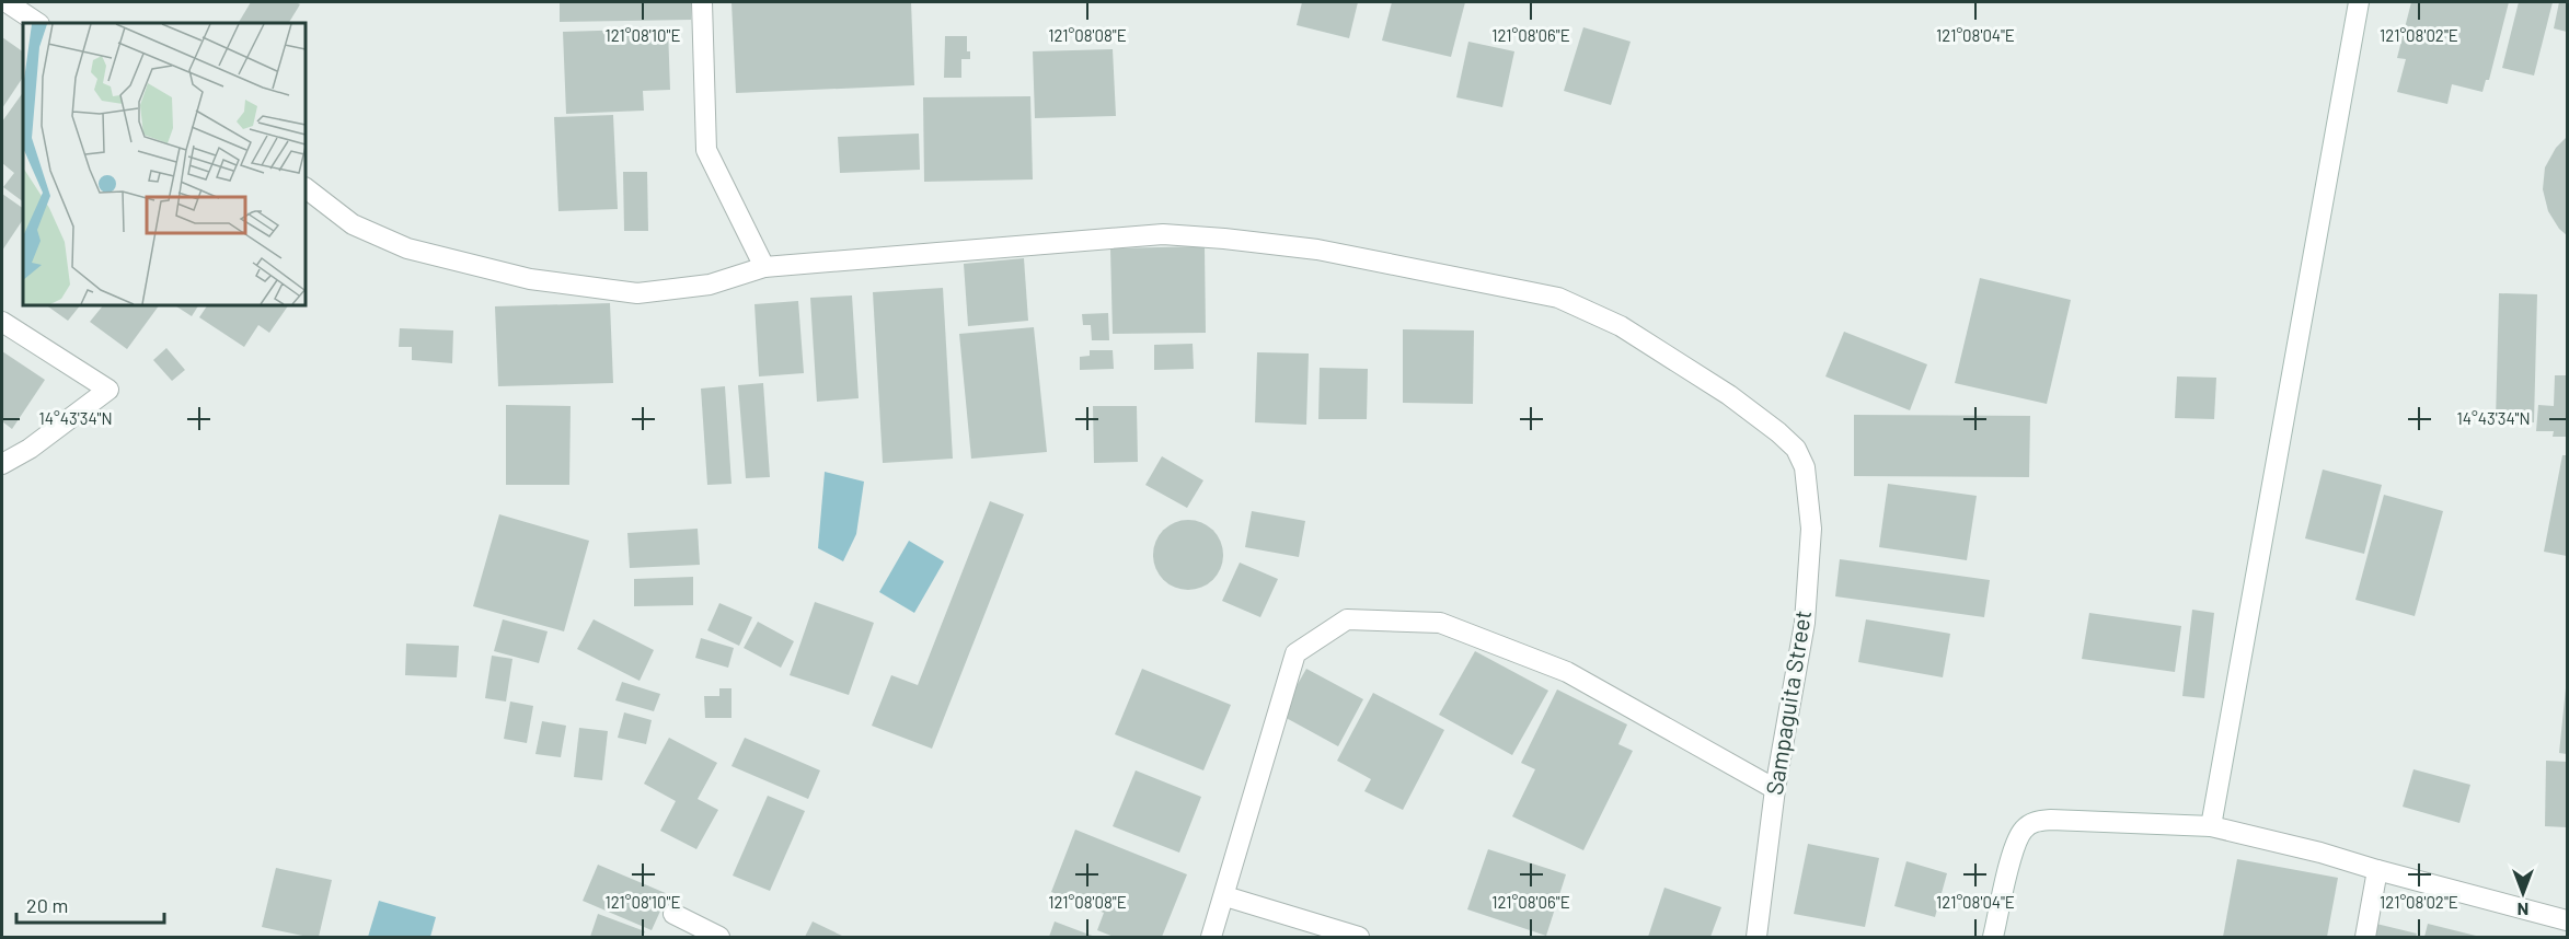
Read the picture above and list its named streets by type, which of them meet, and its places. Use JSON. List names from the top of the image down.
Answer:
{
  "streets": {
    "street": ["Sampaguita Street"]
  },
  "scale_bar": "20 m",
  "north": "bottom",
  "coordinates": [
    "121°08'10\"E",
    "121°08'08\"E",
    "121°08'06\"E",
    "121°08'04\"E",
    "121°08'02\"E",
    "14°43'34\"N"
  ]
}
